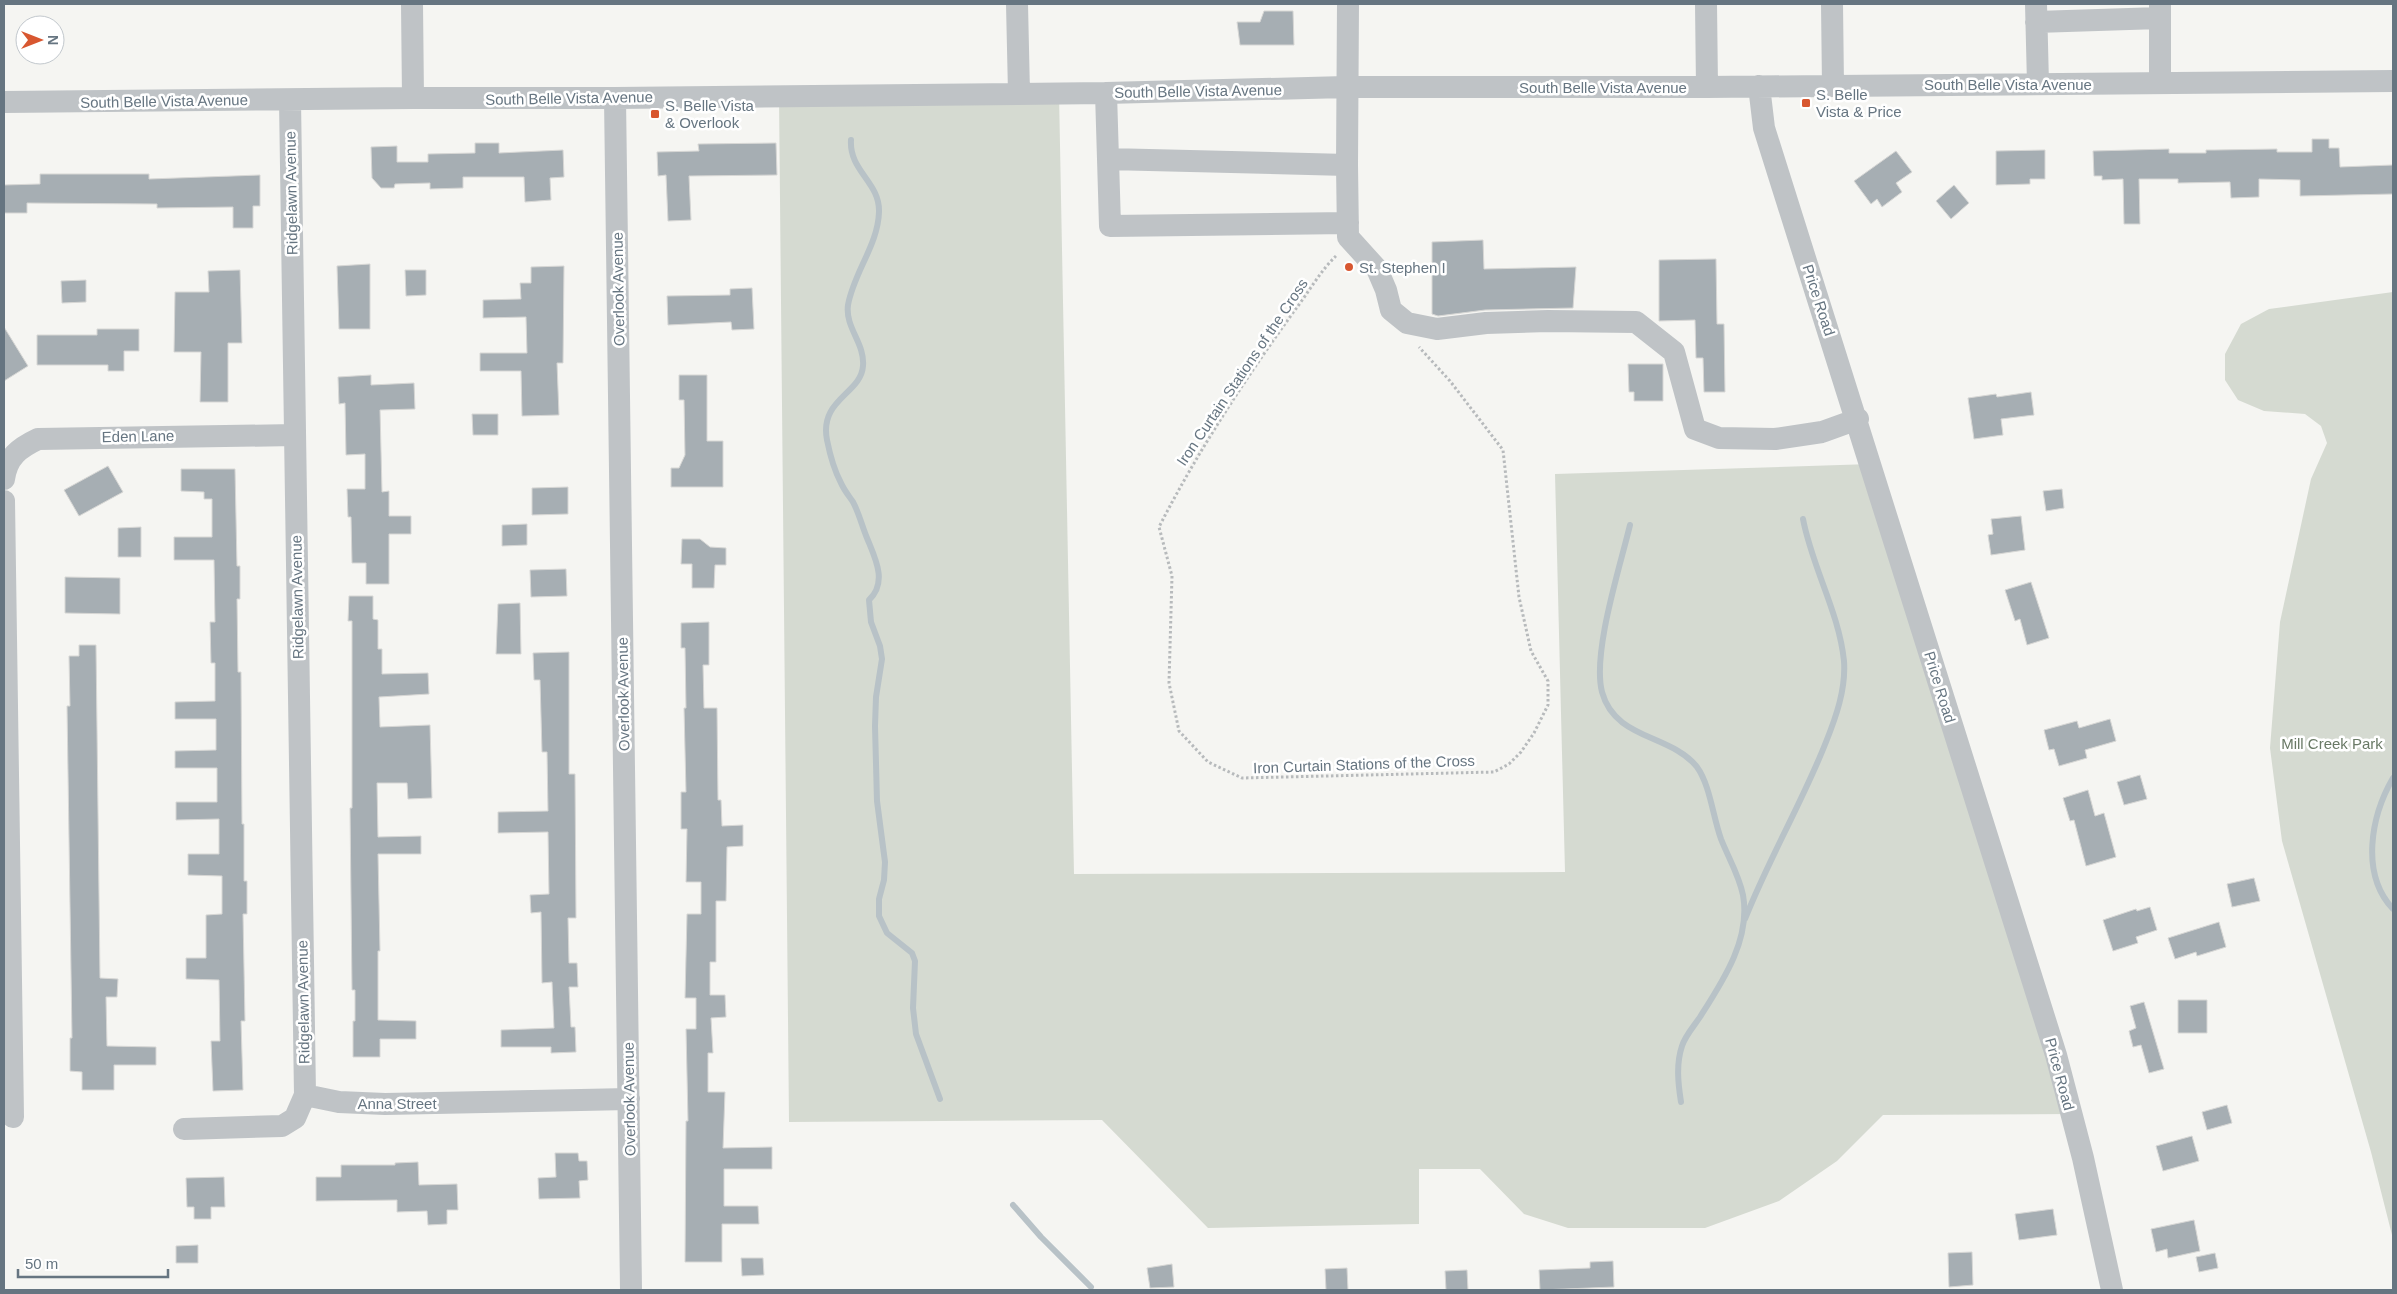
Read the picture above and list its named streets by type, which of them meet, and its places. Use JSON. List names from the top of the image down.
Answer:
{
  "streets": {
    "street": [
      "South Belle Vista Avenue",
      "Ridgelawn Avenue",
      "Overlook Avenue",
      "Price Road",
      "Eden Lane",
      "Anna Street"
    ],
    "path": ["Iron Curtain Stations of the Cross"]
  },
  "crossings": [
    ["South Belle Vista Avenue", "Ridgelawn Avenue"],
    ["South Belle Vista Avenue", "Overlook Avenue"],
    ["South Belle Vista Avenue", "Price Road"],
    ["Ridgelawn Avenue", "Eden Lane"],
    ["Ridgelawn Avenue", "Anna Street"],
    ["Overlook Avenue", "Anna Street"]
  ],
  "parks": ["Mill Creek Park"],
  "places": {
    "transit": ["S. Belle Vista & Price", "S. Belle Vista & Overlook"],
    "other": ["St. Stephen I"]
  },
  "scale_bar": "50 m",
  "north": "right"
}
